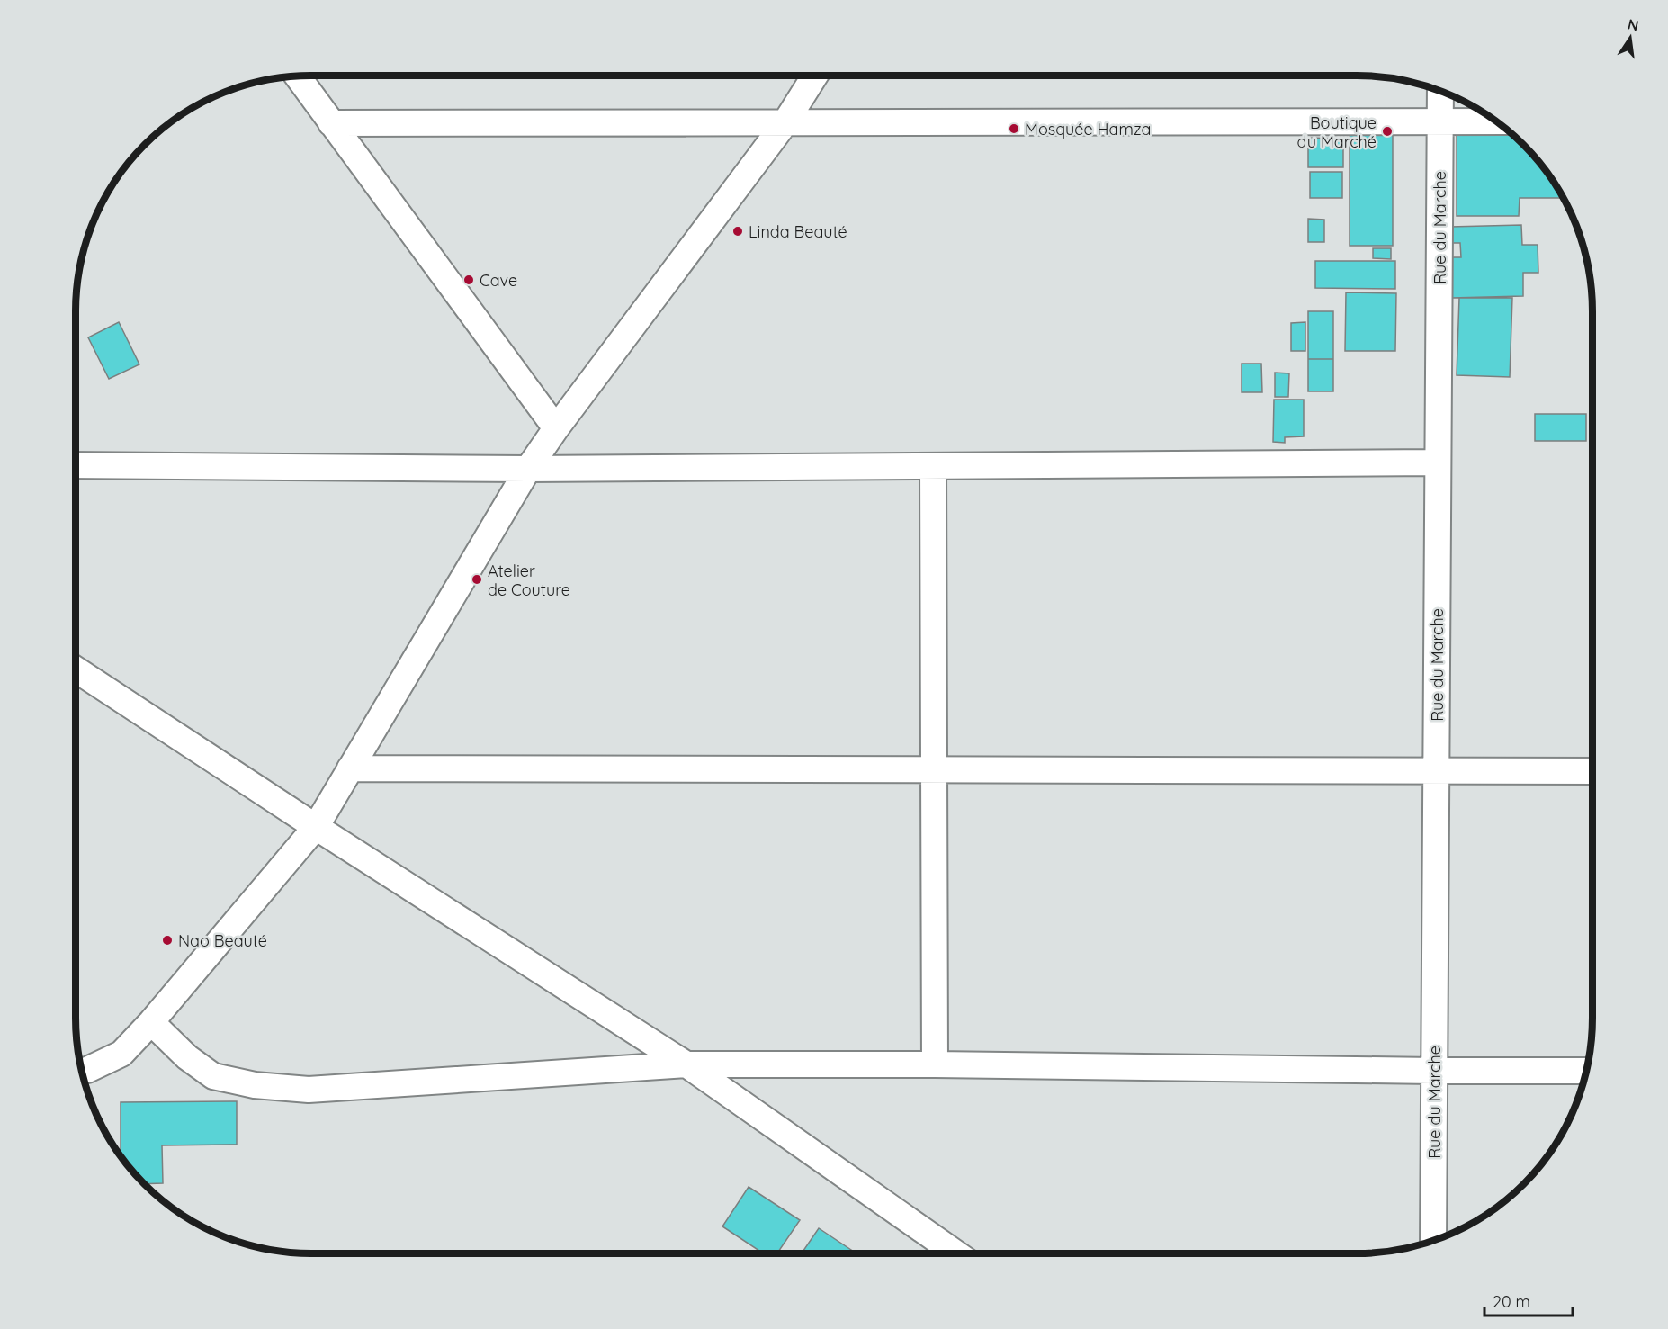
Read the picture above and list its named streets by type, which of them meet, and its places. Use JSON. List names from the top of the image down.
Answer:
{
  "streets": {
    "street": ["Rue du Marche"]
  },
  "places": [
    "Mosquée Hamza",
    "Boutique du Marché",
    "Linda Beauté",
    "Cave",
    "Atelier de Couture",
    "Nao Beauté"
  ],
  "scale_bar": "20 m",
  "north": "top"
}
